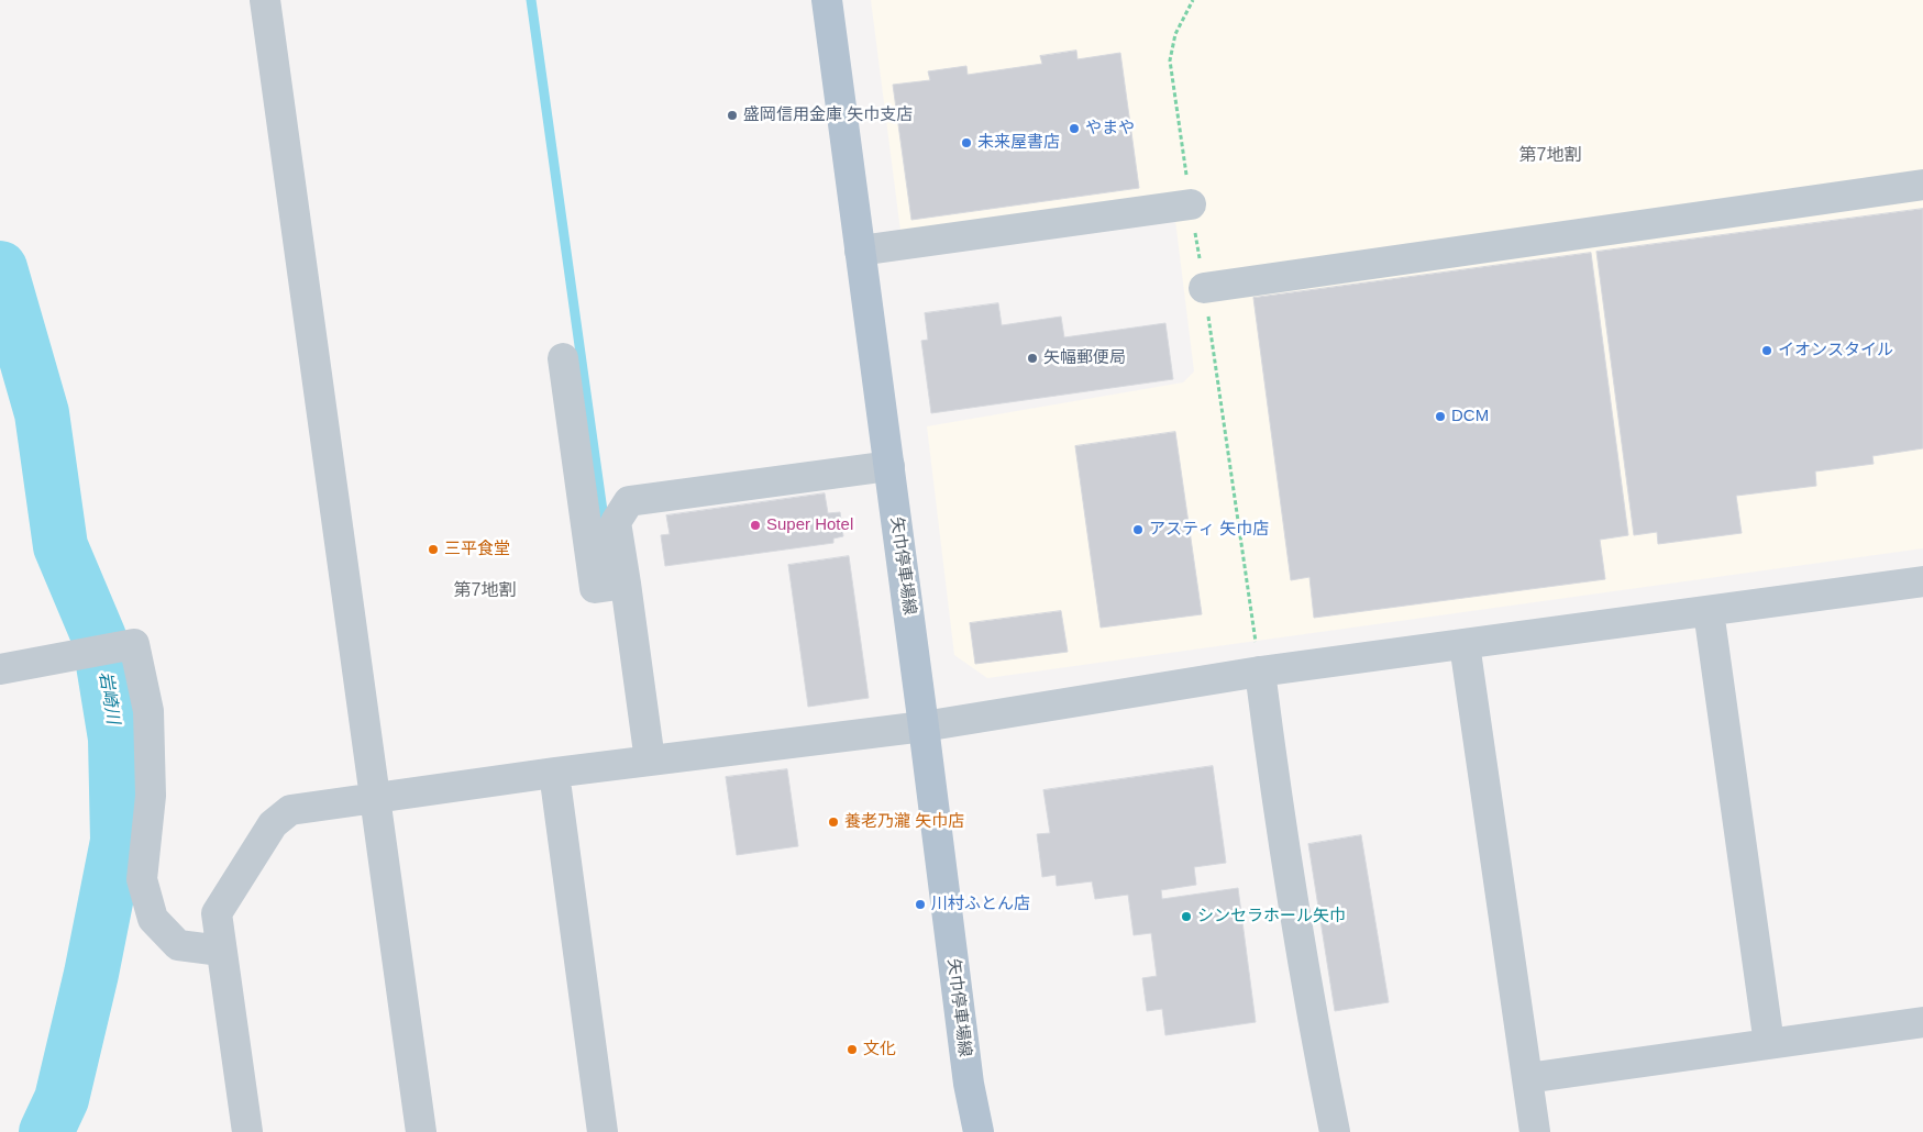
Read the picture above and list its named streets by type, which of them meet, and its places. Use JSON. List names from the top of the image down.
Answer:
{
  "streets": {
    "main road": ["矢巾停車場線"]
  },
  "districts": ["第7地割", "第7地割"],
  "water": ["岩崎川"],
  "places": [
    "盛岡信用金庫 矢巾支店",
    "やまや",
    "未来屋書店",
    "イオンスタイル",
    "矢幅郵便局",
    "DCM",
    "Super Hotel",
    "アスティ 矢巾店",
    "三平食堂",
    "養老乃瀧 矢巾店",
    "川村ふとん店",
    "シンセラホール矢巾",
    "文化"
  ]
}
